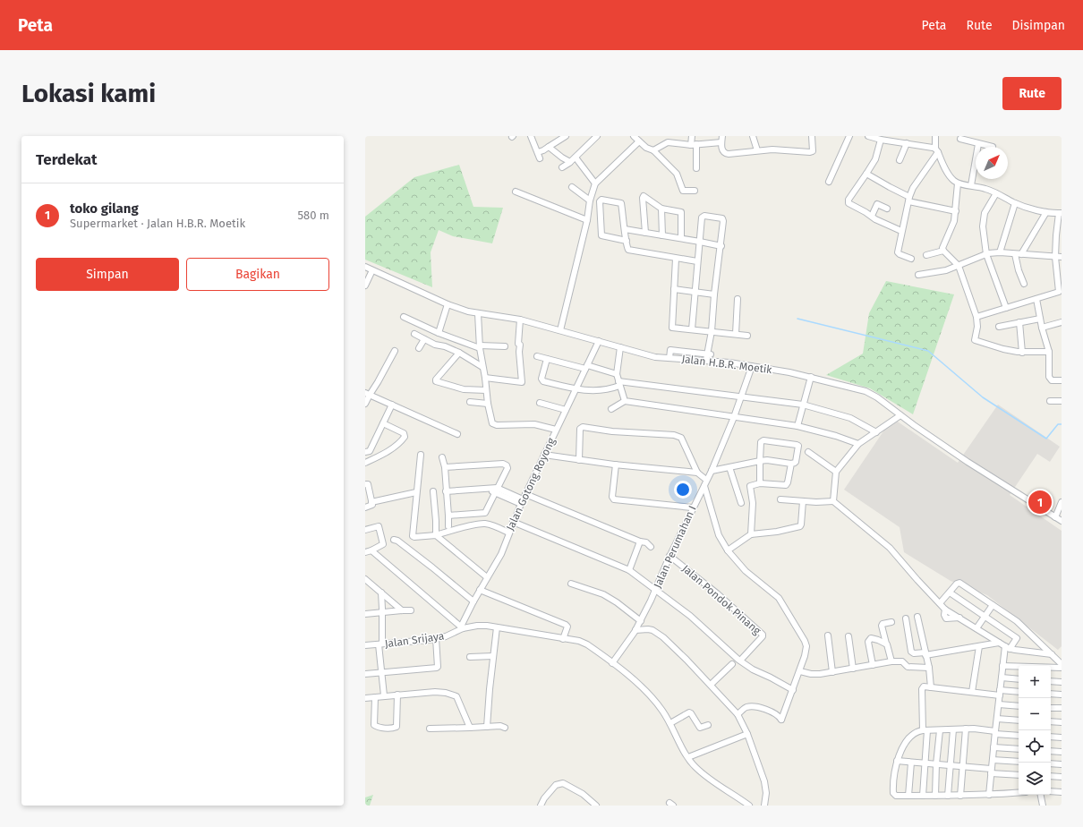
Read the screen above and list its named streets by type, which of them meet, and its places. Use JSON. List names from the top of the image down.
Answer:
{
  "streets": {
    "street": [
      "Jalan H.B.R. Moetik",
      "Jalan Gotong Royong",
      "Jalan Perumahan I",
      "Jalan Pondok Pinang",
      "Jalan Srijaya"
    ]
  },
  "crossings": [
    ["Jalan H.B.R. Moetik", "Jalan Gotong Royong"],
    ["Jalan H.B.R. Moetik", "Jalan Perumahan I"],
    ["Jalan Gotong Royong", "Jalan Srijaya"],
    ["Jalan Perumahan I", "Jalan Pondok Pinang"],
    ["Jalan Perumahan I", "Jalan Srijaya"]
  ],
  "north": "top right",
  "page": {
    "header": "Peta",
    "nav": ["Peta", "Rute", "Disimpan"],
    "buttons": [
      "Rute",
      ["Simpan", "Bagikan"]
    ],
    "title": "Lokasi kami",
    "heading": "Terdekat",
    "list": [
      {
        "mark": "1",
        "name": "toko gilang",
        "note": "Supermarket · Jalan H.B.R. Moetik",
        "value": "580 m"
      }
    ],
    "pins": "1",
    "map_buttons": ["+", "−"]
  }
}
